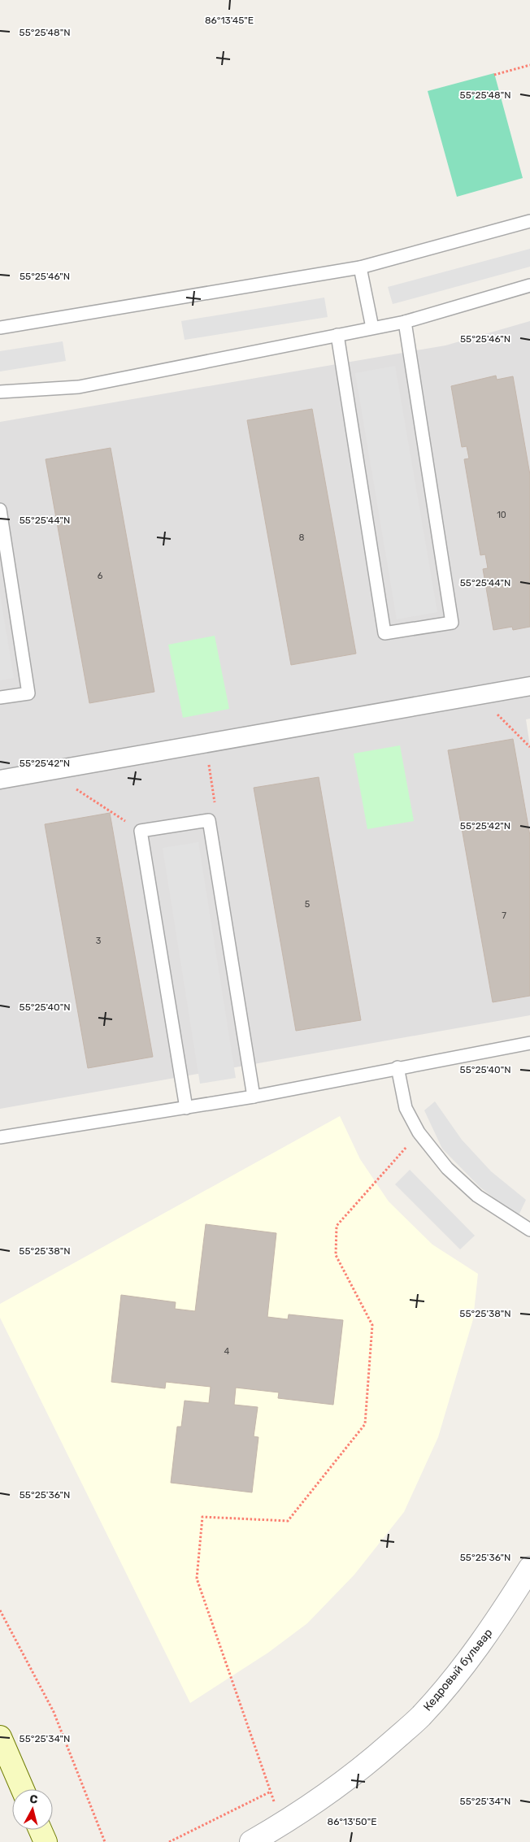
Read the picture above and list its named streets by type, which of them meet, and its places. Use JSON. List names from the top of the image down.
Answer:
{
  "streets": {
    "street": ["Кедровый бульвар"]
  },
  "house_numbers": [
    "10",
    "8",
    "6",
    "5",
    "7",
    "3",
    "4"
  ],
  "north": "top",
  "coordinates": [
    "86°13'45\"E",
    "55°25'48\"N",
    "55°25'46\"N",
    "55°25'44\"N",
    "55°25'42\"N",
    "55°25'40\"N",
    "55°25'38\"N",
    "55°25'36\"N",
    "55°25'34\"N",
    "86°13'50\"E"
  ]
}
